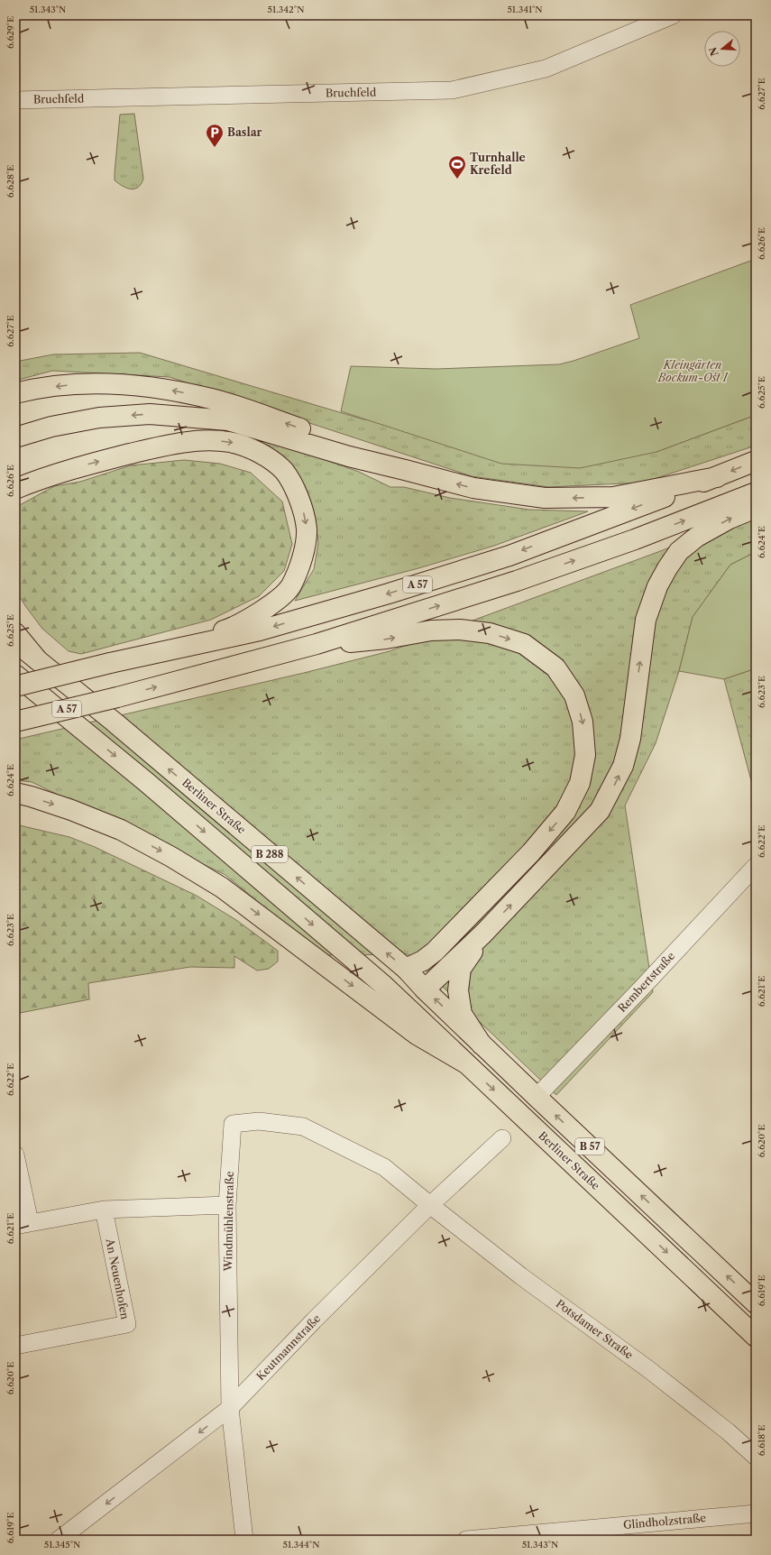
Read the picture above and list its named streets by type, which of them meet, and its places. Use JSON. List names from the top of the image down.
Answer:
{
  "streets": {
    "main road": [
      "A 57",
      "Berliner Straße",
      "B 288",
      "B 57"
    ],
    "street": [
      "Bruchfeld",
      "Rembertstraße",
      "Windmühlenstraße",
      "An Neuenhofen",
      "Potsdamer Straße",
      "Keutmannstraße",
      "Glindholzstraße"
    ]
  },
  "crossings": [
    ["Berliner Straße", "Rembertstraße"],
    ["Windmühlenstraße", "Potsdamer Straße"],
    ["Windmühlenstraße", "Keutmannstraße"],
    ["Potsdamer Straße", "Keutmannstraße"]
  ],
  "one_way": ["Keutmannstraße"],
  "parks": ["Kleingärten Bockum-Ost I"],
  "places": {
    "parking": ["Baslar"],
    "sports": ["Turnhalle Krefeld"]
  },
  "north": "left",
  "coordinates": [
    "51.343°N",
    "51.342°N",
    "51.341°N",
    "6.629°E",
    "6.627°E",
    "6.628°E",
    "6.626°E",
    "6.625°E",
    "6.624°E",
    "6.623°E",
    "6.622°E",
    "6.621°E",
    "6.620°E",
    "6.619°E",
    "6.618°E",
    "51.345°N",
    "51.344°N"
  ]
}
